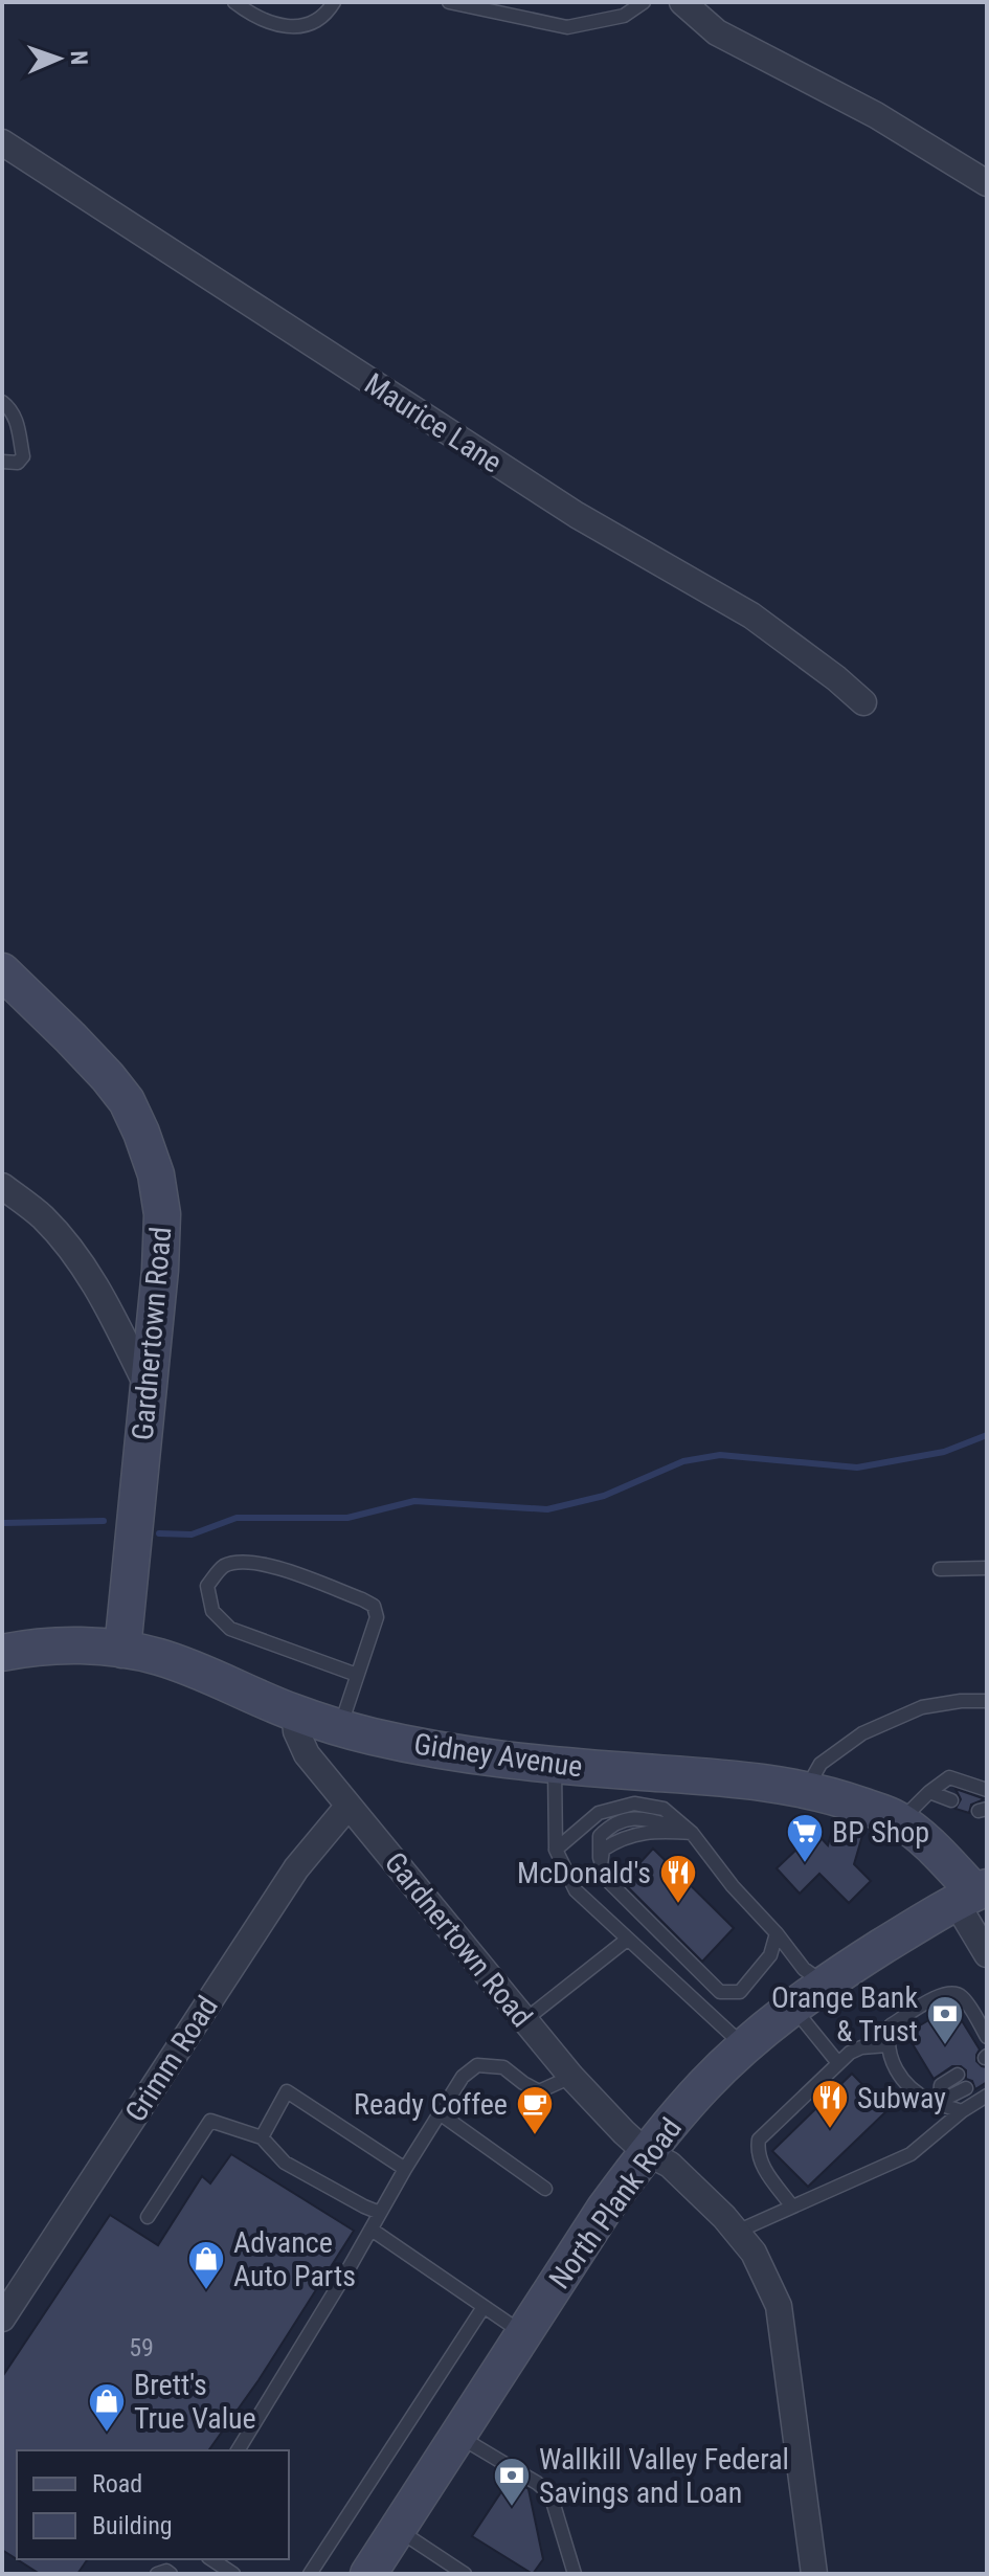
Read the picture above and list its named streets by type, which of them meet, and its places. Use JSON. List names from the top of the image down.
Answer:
{
  "streets": {
    "street": [
      "Maurice Lane",
      "Gardnertown Road",
      "Gidney Avenue",
      "Grimm Road",
      "North Plank Road"
    ]
  },
  "crossings": [
    ["Gardnertown Road", "Gidney Avenue"],
    ["Gardnertown Road", "Grimm Road"],
    ["Gardnertown Road", "North Plank Road"],
    ["Gidney Avenue", "North Plank Road"]
  ],
  "places": {
    "supermarket": ["BP Shop"],
    "restaurant": ["McDonald's", "Subway"],
    "bank": ["Orange Bank & Trust", "Wallkill Valley Federal Savings and Loan"],
    "cafe": ["Ready Coffee"],
    "shop": ["Advance Auto Parts", "Brett's True Value"]
  },
  "house_numbers": ["59"],
  "legend": ["Road", "Building"],
  "north": "right"
}
